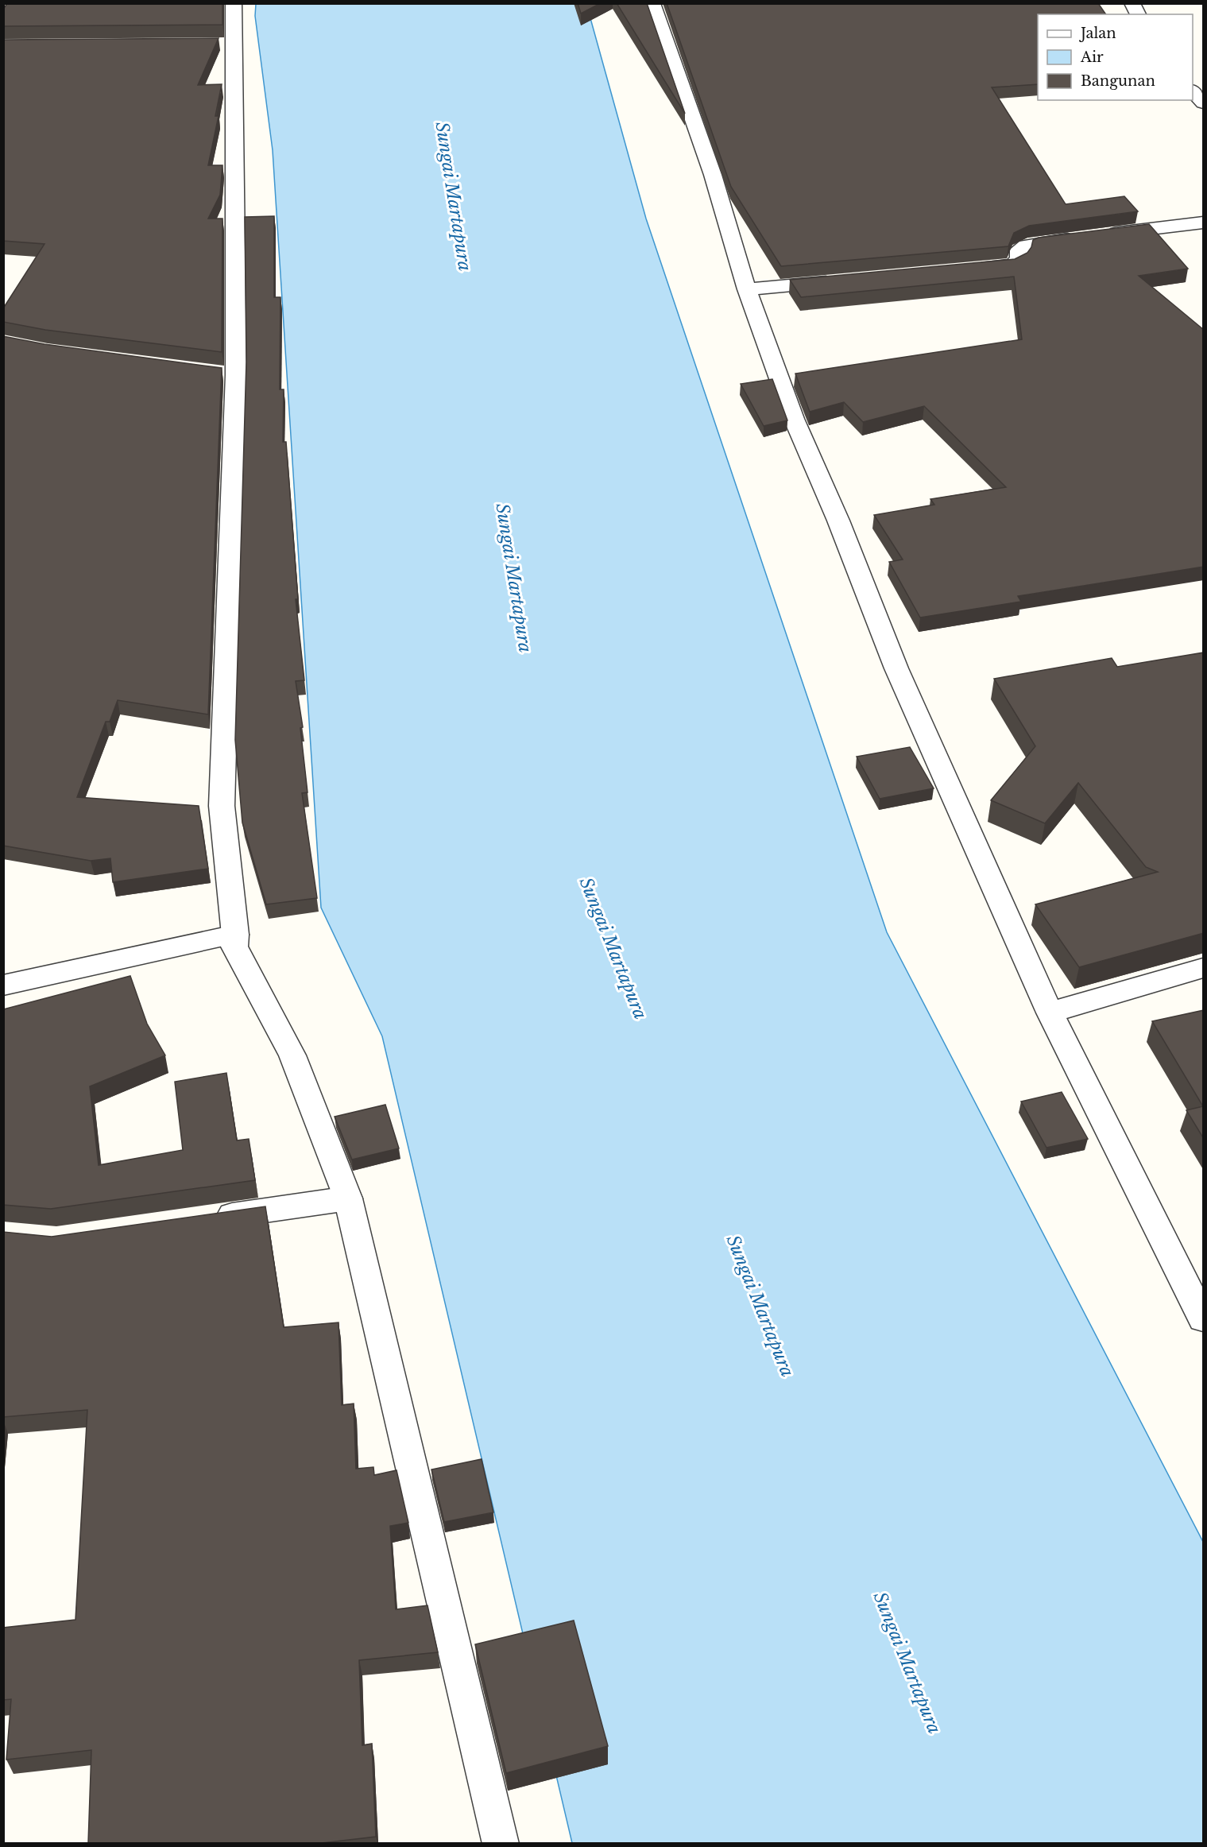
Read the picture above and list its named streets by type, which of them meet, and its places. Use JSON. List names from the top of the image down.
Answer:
{
  "water": ["Sungai Martapura"],
  "legend": ["Jalan", "Air", "Bangunan"]
}
